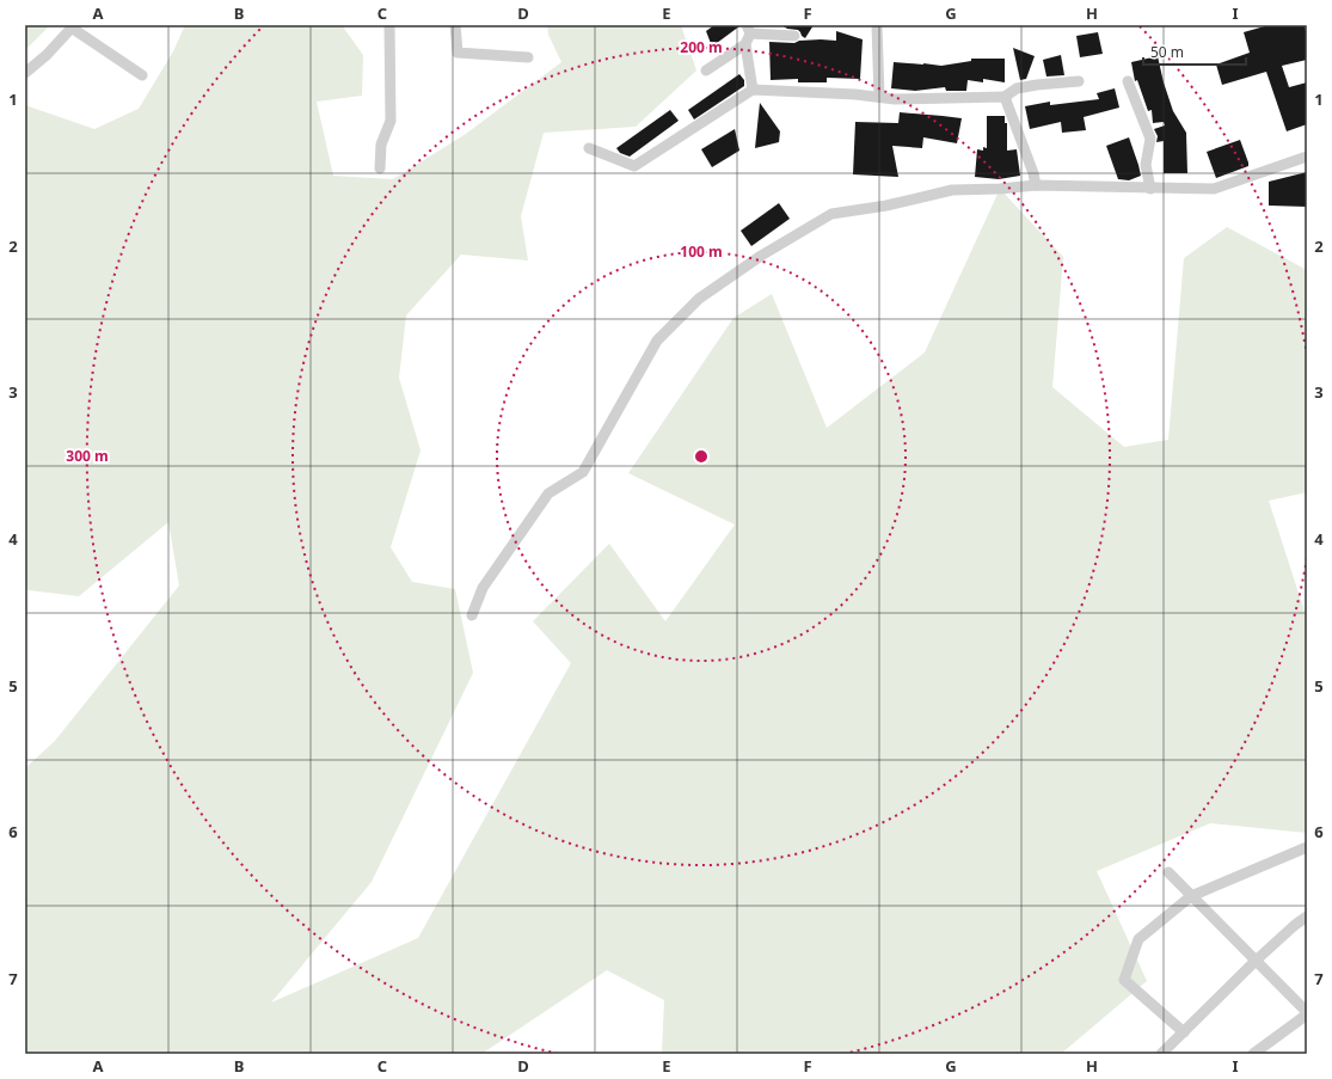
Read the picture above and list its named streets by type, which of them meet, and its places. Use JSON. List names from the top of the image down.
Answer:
{
  "scale_bar": "50 m",
  "grid": {
    "columns": [
      "A",
      "B",
      "C",
      "D",
      "E",
      "F",
      "G",
      "H",
      "I"
    ],
    "rows": [
      "1",
      "2",
      "3",
      "4",
      "5",
      "6",
      "7"
    ]
  },
  "rings": ["200 m", "100 m", "300 m"]
}
